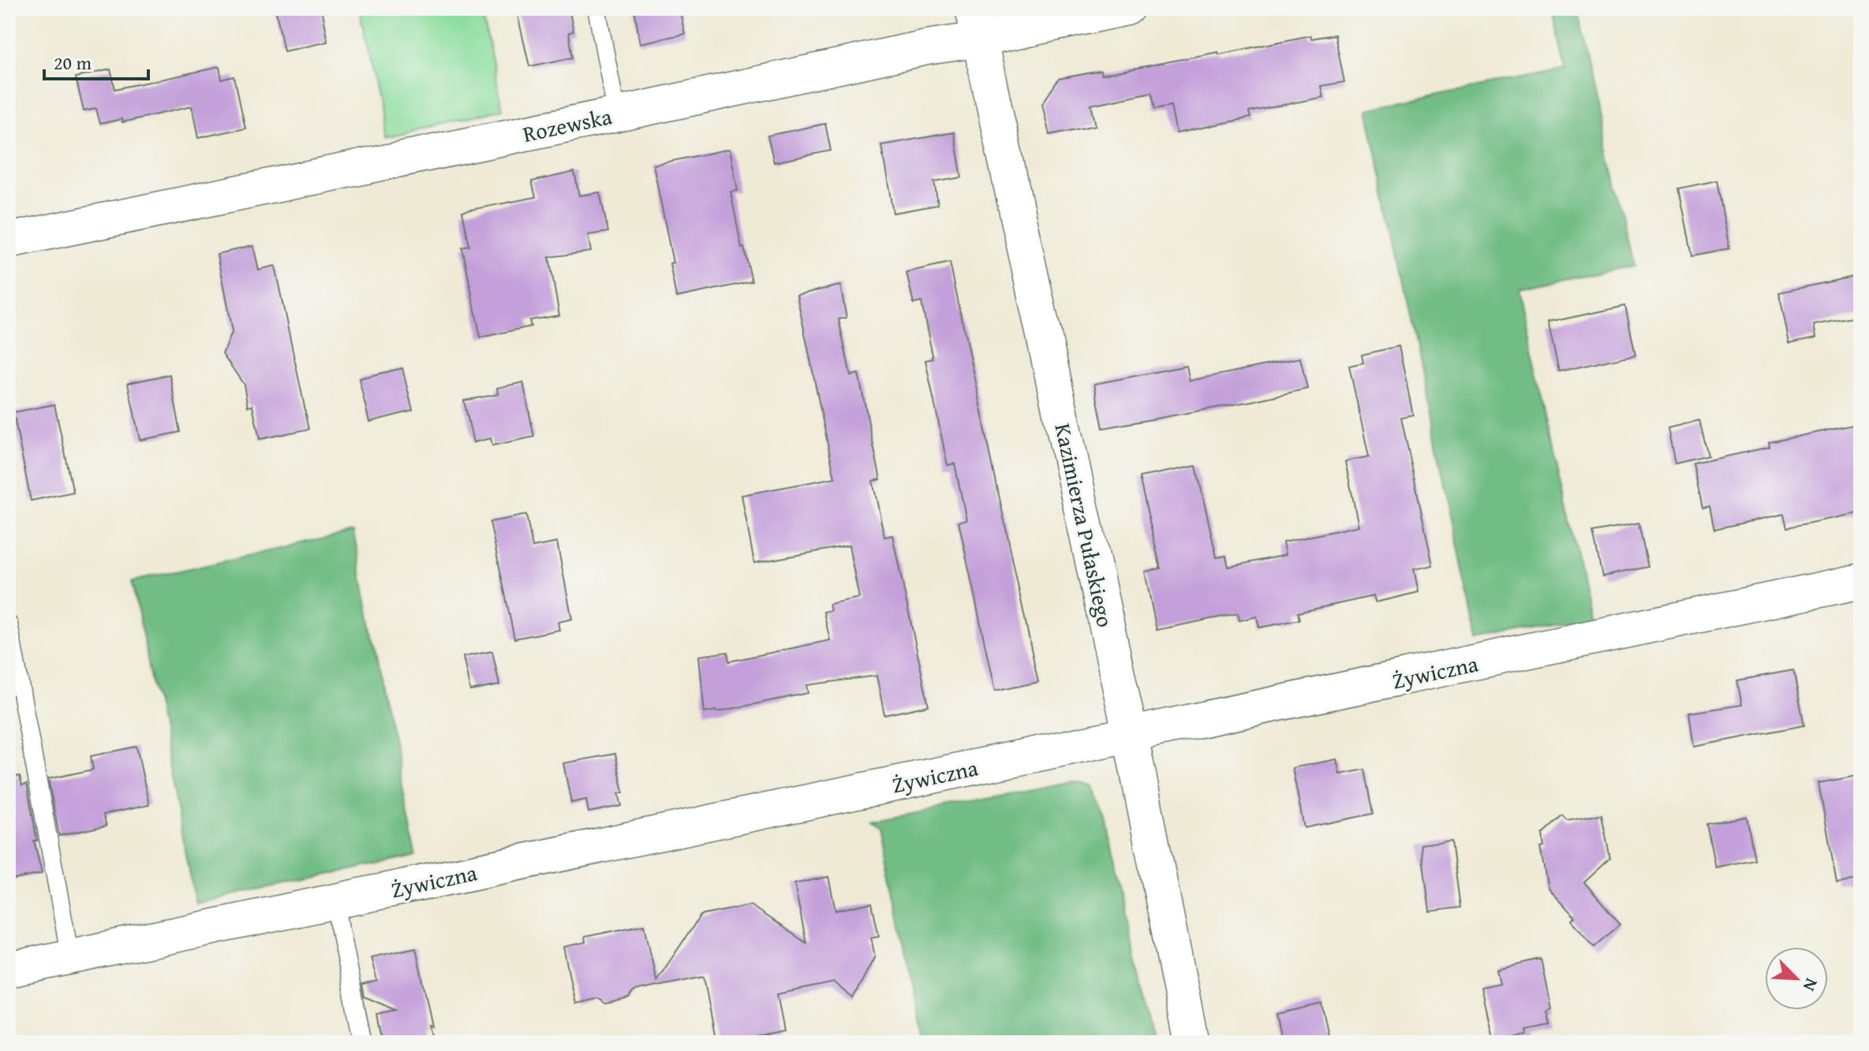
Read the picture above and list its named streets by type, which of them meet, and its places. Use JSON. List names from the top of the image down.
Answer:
{
  "streets": {
    "street": ["Rozewska", "Kazimierza Pułaskiego", "Żywiczna"]
  },
  "crossings": [
    ["Rozewska", "Kazimierza Pułaskiego"],
    ["Kazimierza Pułaskiego", "Żywiczna"]
  ],
  "scale_bar": "20 m",
  "north": "bottom right"
}
